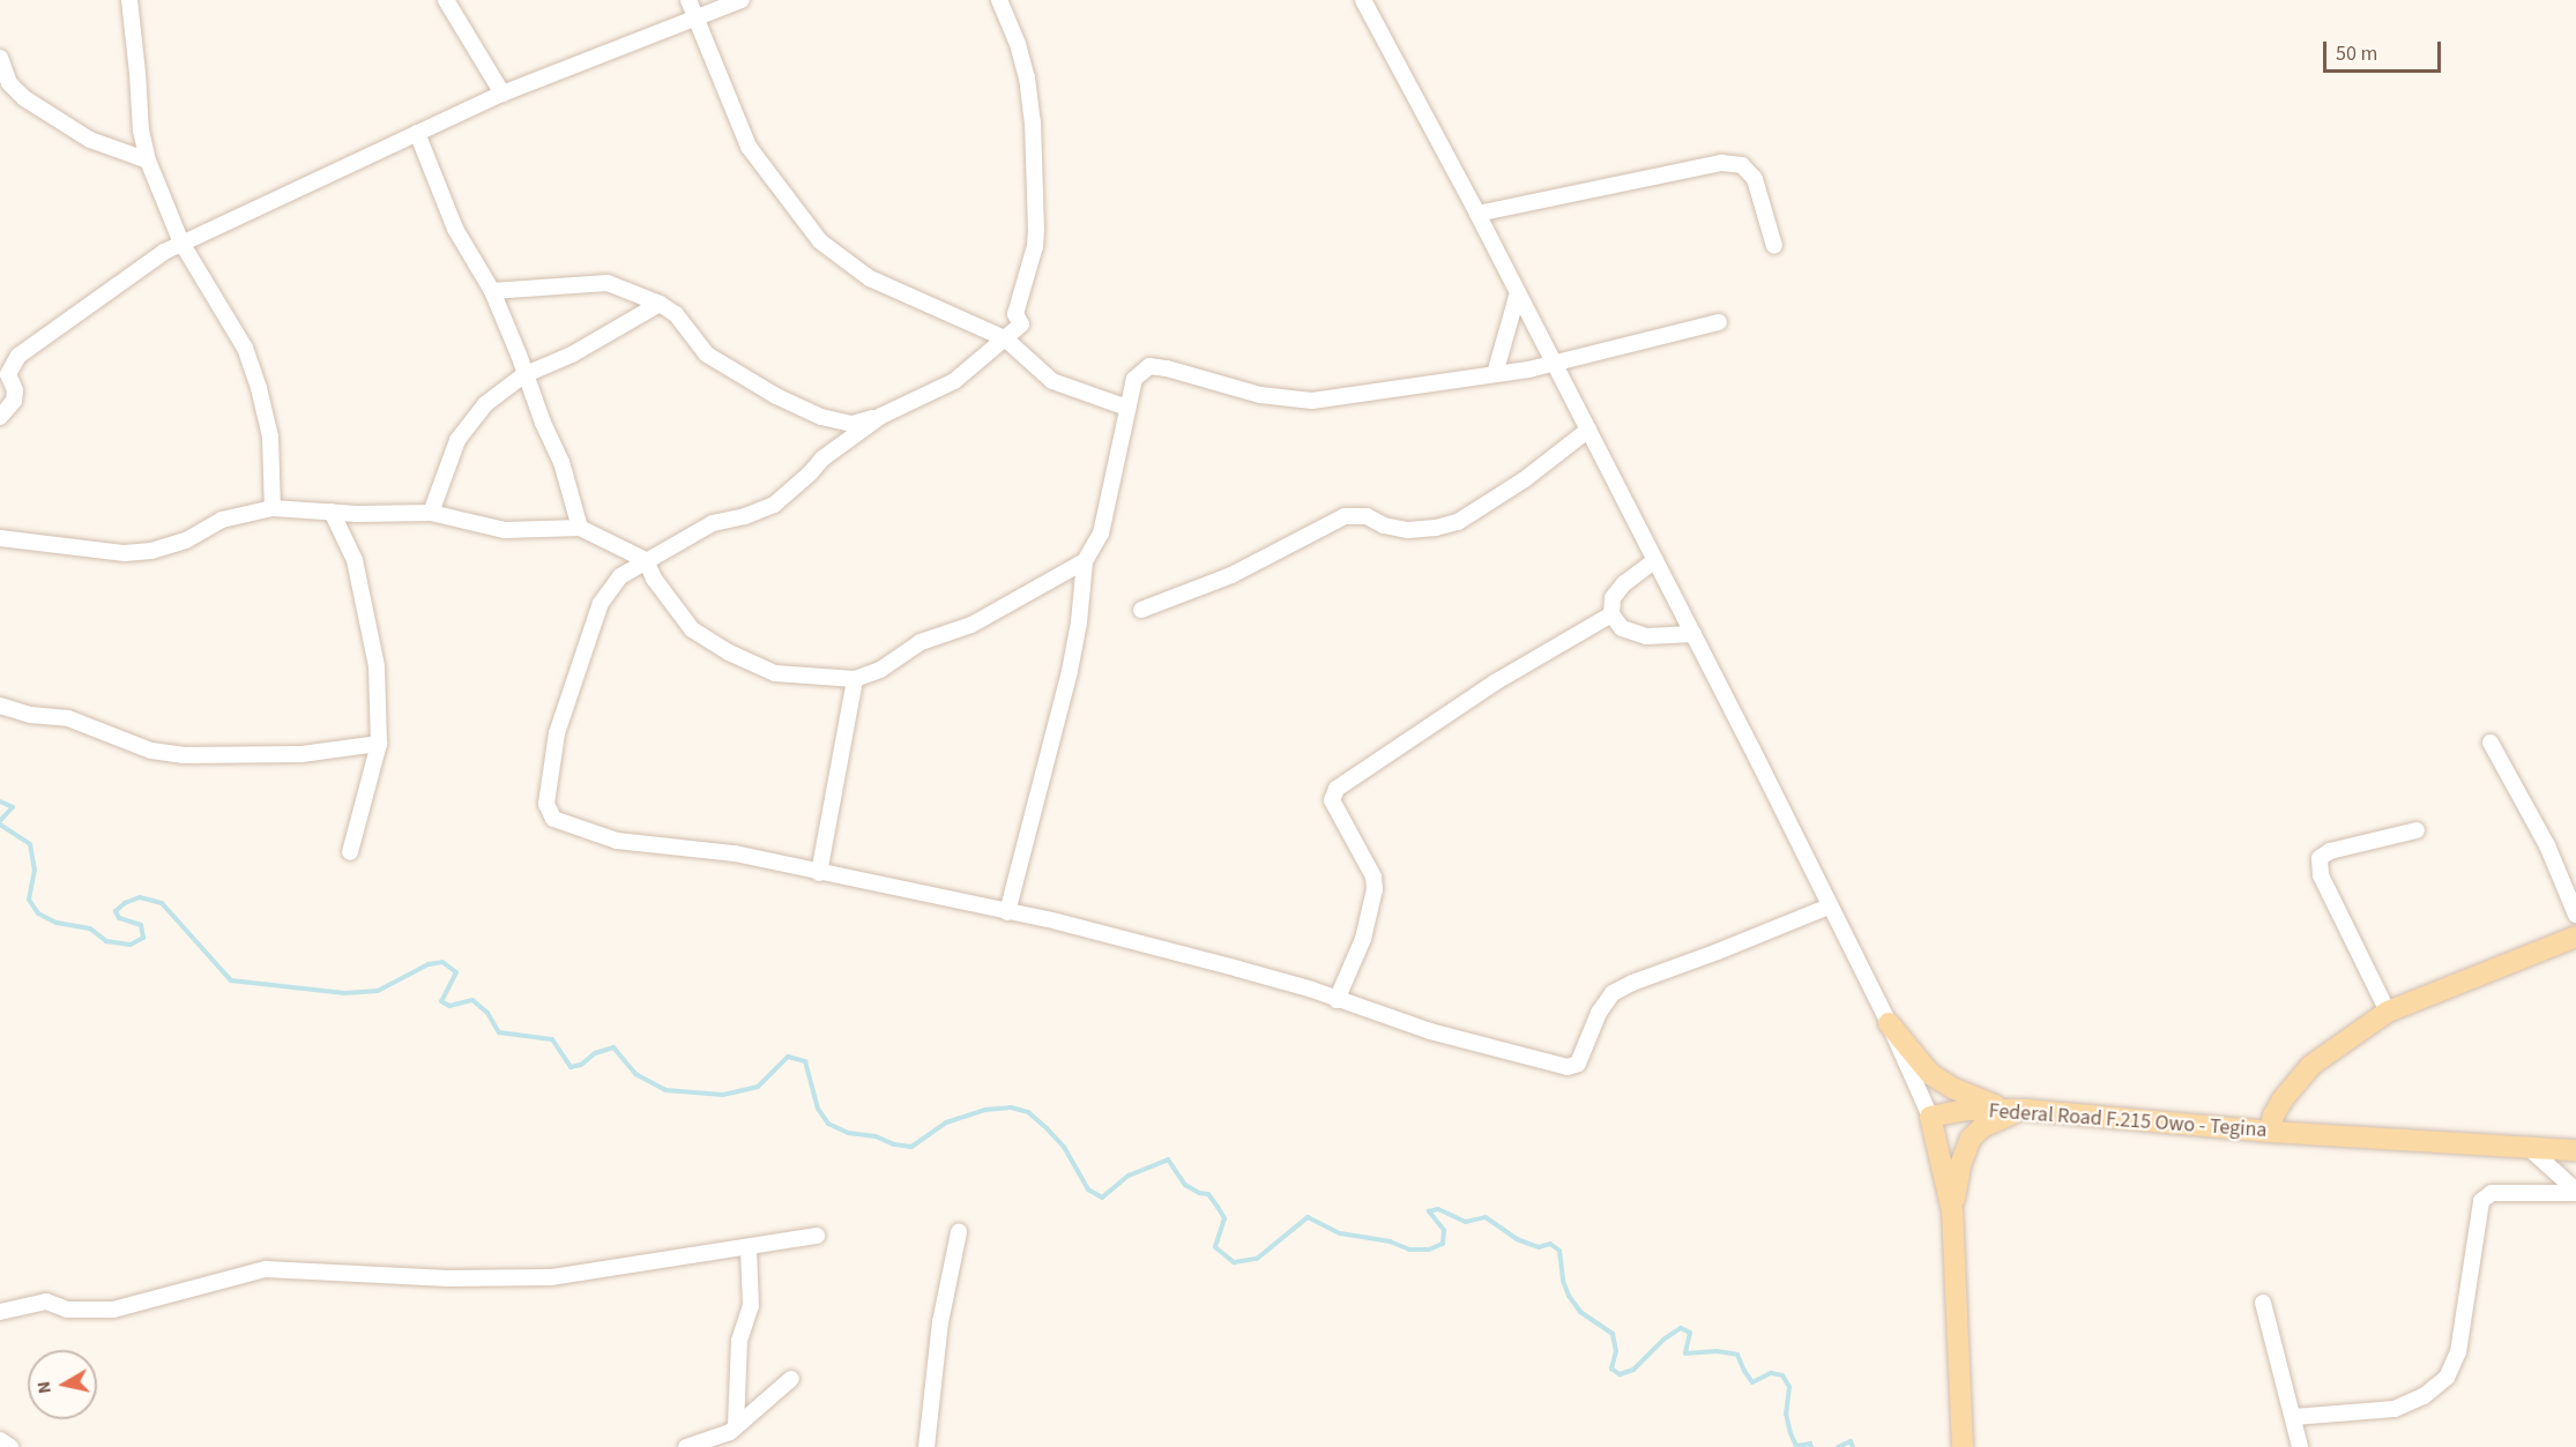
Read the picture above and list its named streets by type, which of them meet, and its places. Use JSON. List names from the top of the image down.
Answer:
{
  "streets": {
    "main road": ["Federal Road F.215 Owo - Tegina"]
  },
  "scale_bar": "50 m",
  "north": "left"
}
